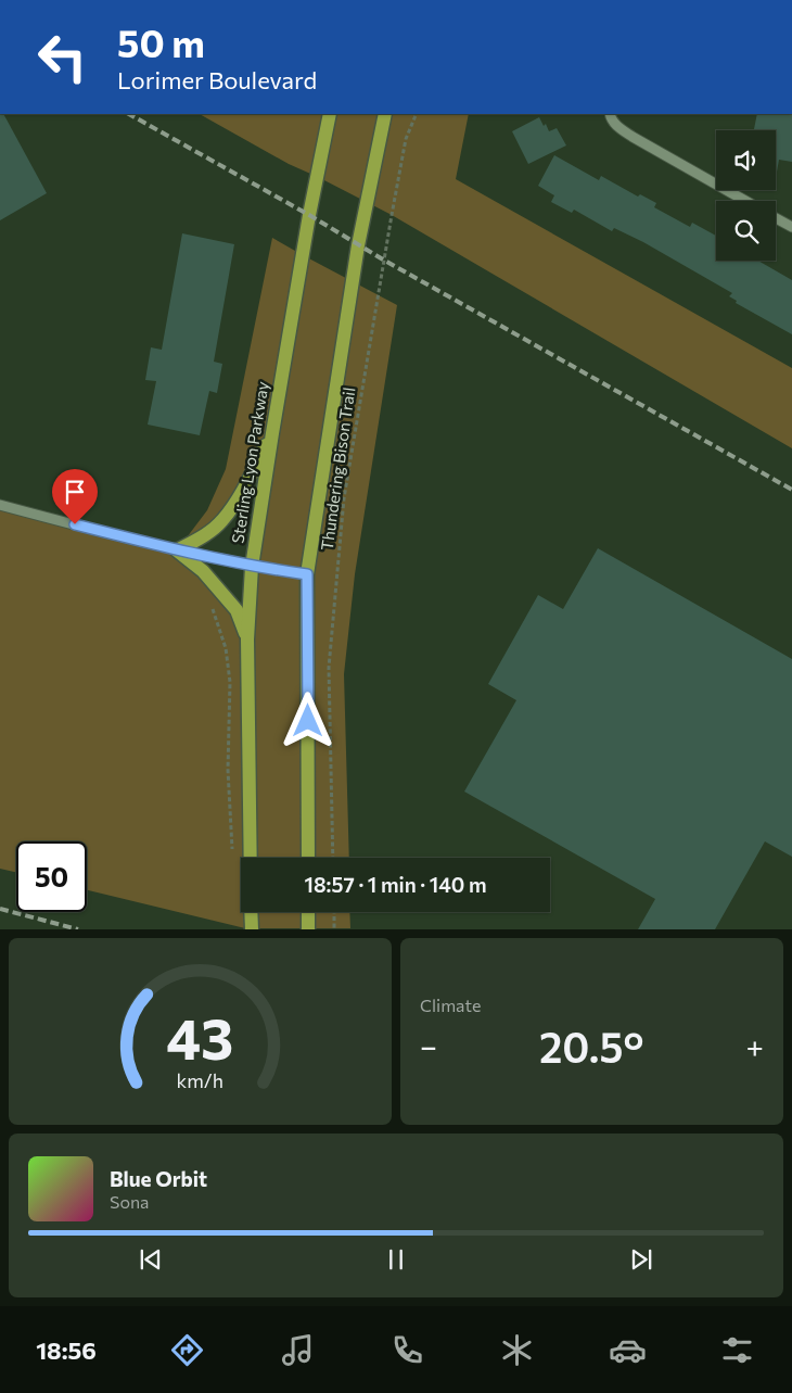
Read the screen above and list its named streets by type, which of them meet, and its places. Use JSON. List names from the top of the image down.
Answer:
{
  "streets": {
    "main road": ["Sterling Lyon Parkway"],
    "path": ["Thundering Bison Trail"]
  },
  "page": {
    "turn": ["50 m", "Lorimer Boulevard"],
    "limit": "50",
    "trip": "18:57 · 1 min · 140 m",
    "tile": "Climate",
    "heat": ["−", "20.5°", "+"],
    "song": ["Blue Orbit", "Sona"],
    "tabs": "18:56",
    "gauge": ["43", "km/h"]
  }
}
